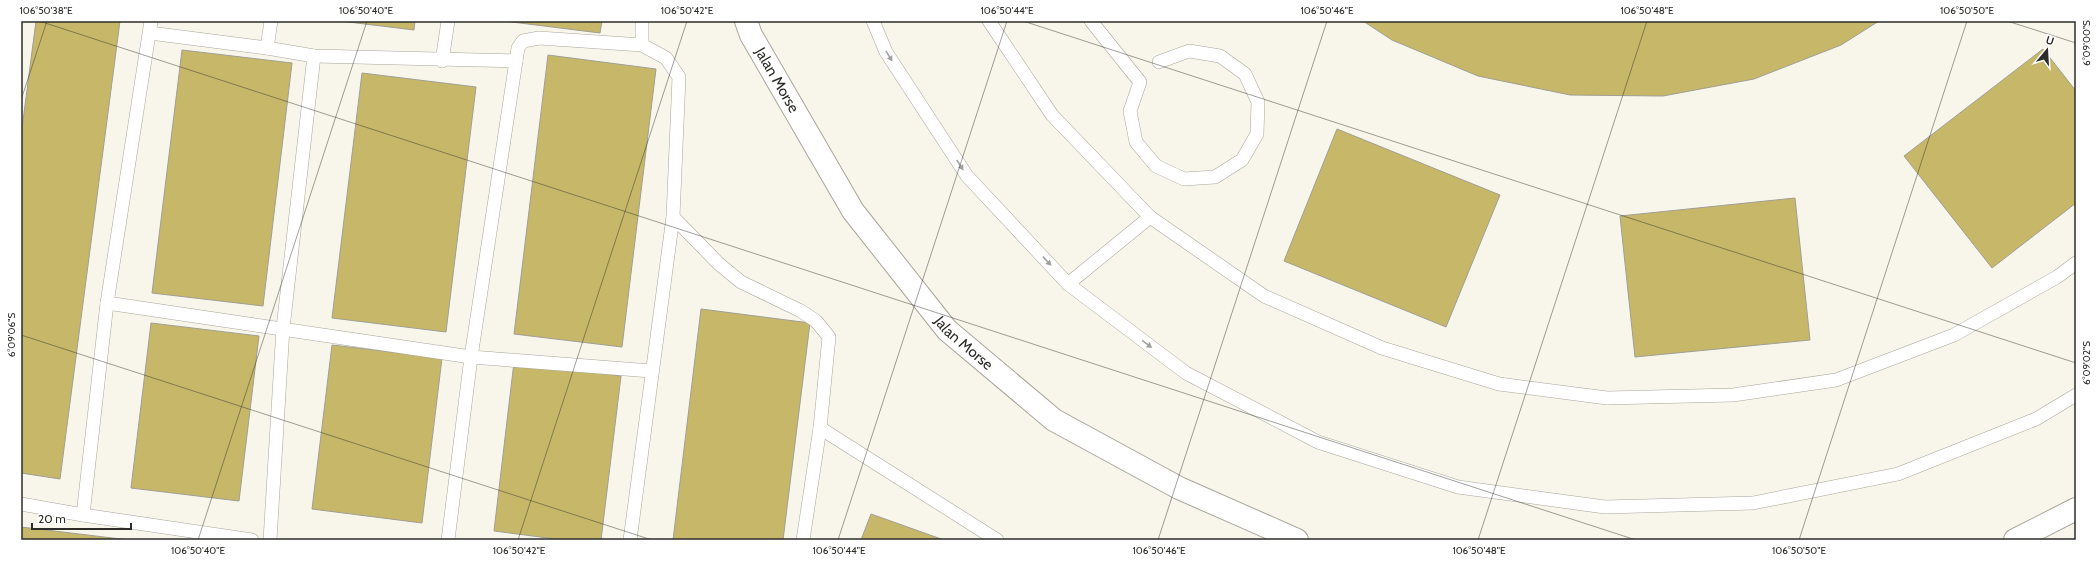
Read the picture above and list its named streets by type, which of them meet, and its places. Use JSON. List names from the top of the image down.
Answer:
{
  "streets": {
    "street": ["Jalan Morse"]
  },
  "scale_bar": "20 m",
  "north": "top",
  "coordinates": [
    "106°50'38\"E",
    "106°50'40\"E",
    "106°50'42\"E",
    "106°50'44\"E",
    "106°50'46\"E",
    "106°50'48\"E",
    "106°50'50\"E",
    "6°09'00\"S",
    "6°09'06\"S",
    "6°09'02\"S"
  ]
}
